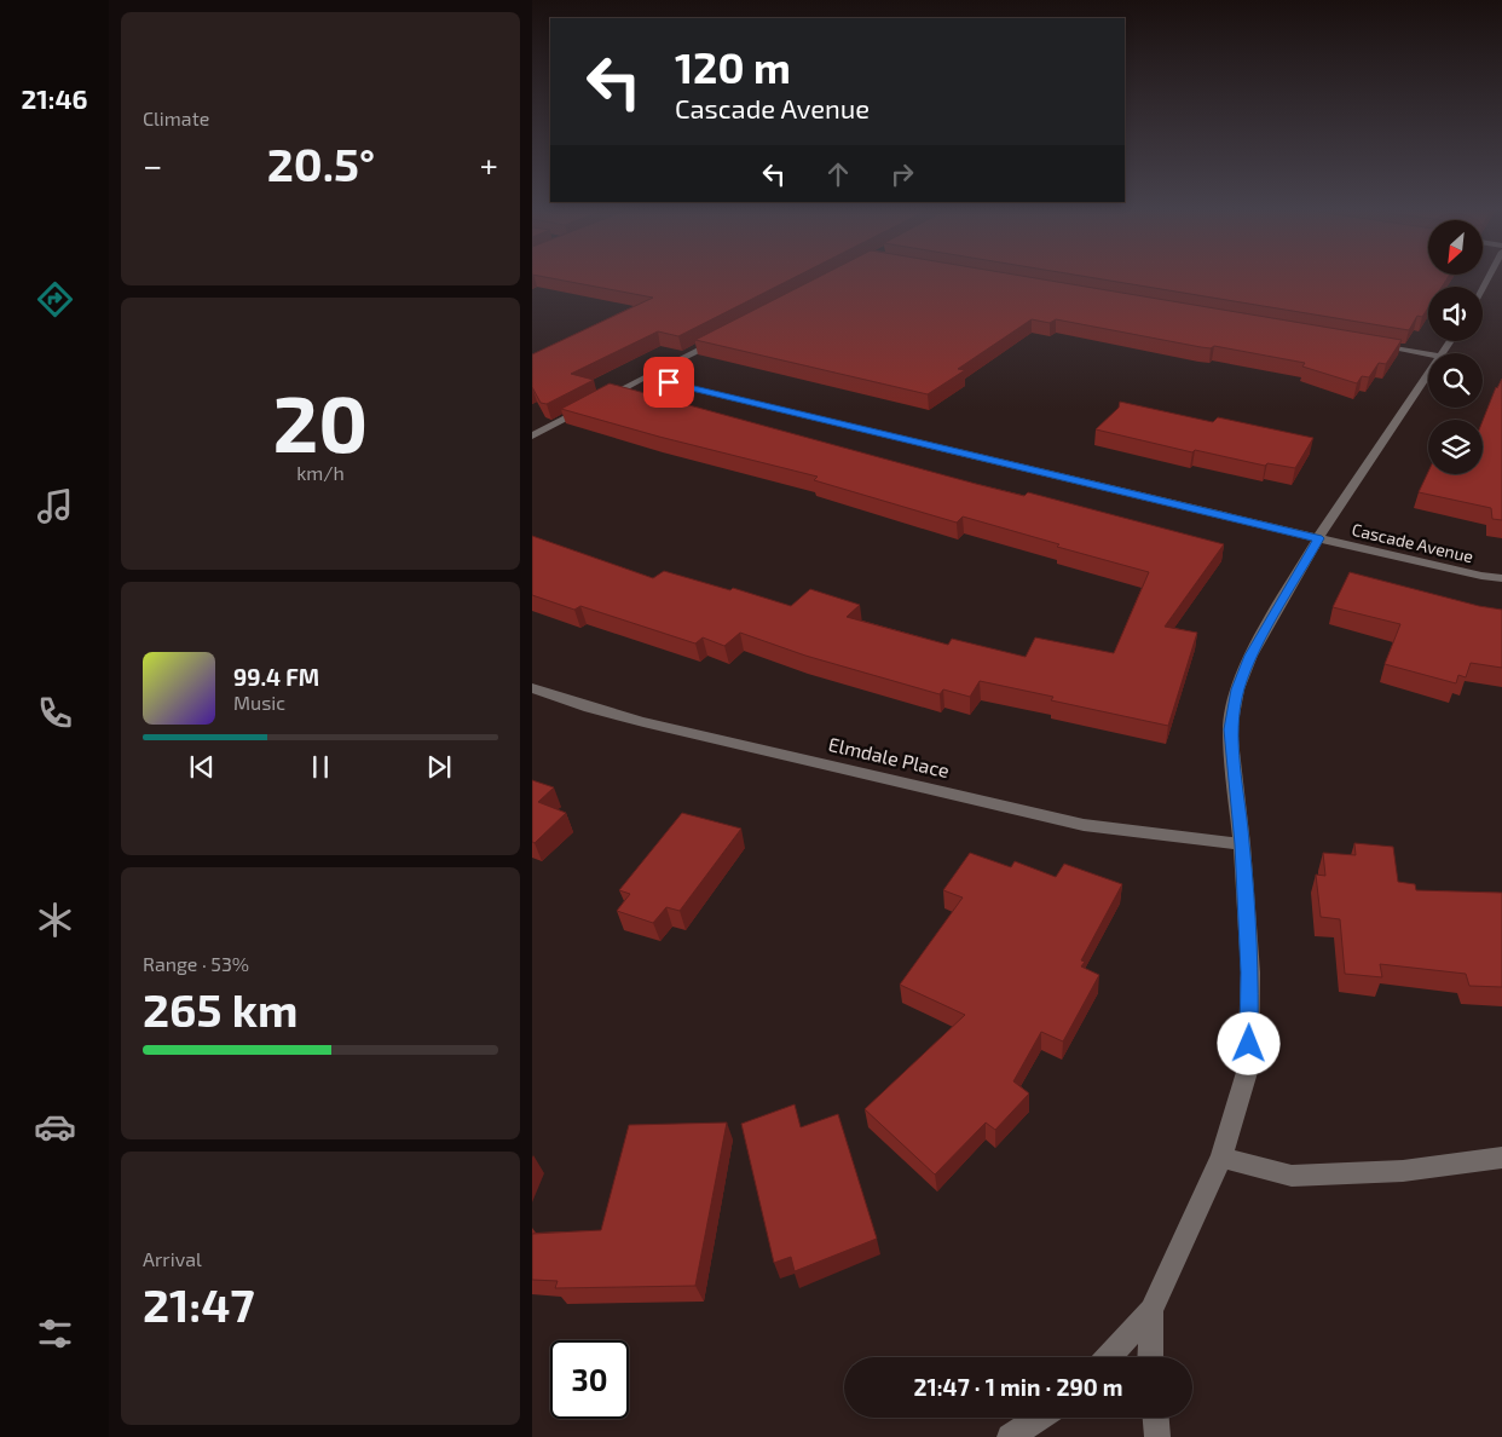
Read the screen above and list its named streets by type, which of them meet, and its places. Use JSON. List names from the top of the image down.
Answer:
{
  "streets": {
    "street": ["Cascade Avenue", "Elmdale Place"]
  },
  "north": "bottom left",
  "page": {
    "tabs": "21:46",
    "tile": [
      "Climate",
      ["20", "km/h"],
      ["Range · 53%", "265 km"],
      ["Arrival", "21:47"]
    ],
    "turn": ["120 m", "Cascade Avenue"],
    "heat": ["−", "20.5°", "+"],
    "song": ["99.4 FM", "Music"],
    "limit": "30",
    "trip": "21:47 · 1 min · 290 m"
  }
}
